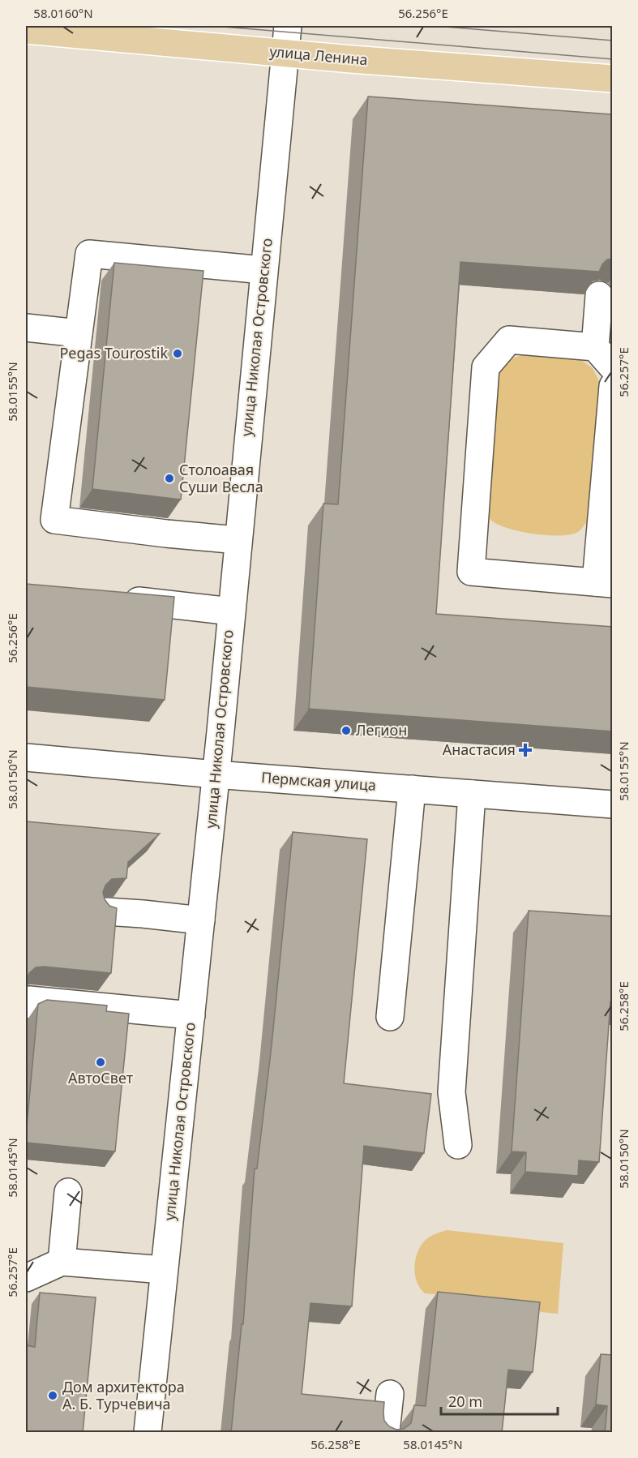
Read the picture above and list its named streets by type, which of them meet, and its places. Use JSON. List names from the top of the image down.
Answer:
{
  "streets": {
    "main road": ["улица Ленина"],
    "street": ["улица Николая Островского", "Пермская улица"]
  },
  "crossings": [
    ["улица Ленина", "улица Николая Островского"],
    ["улица Николая Островского", "Пермская улица"]
  ],
  "places": {
    "other": [
      "Pegas Tourostik",
      "Столоавая Суши Весла",
      "Легион",
      "АвтоСвет",
      "Дом архитектора А. Б. Турчевича"
    ],
    "health": ["Анастасия"]
  },
  "scale_bar": "20 m",
  "coordinates": [
    "58.0160°N",
    "56.256°E",
    "56.257°E",
    "58.0155°N",
    "58.0150°N",
    "56.258°E",
    "58.0145°N"
  ]
}
